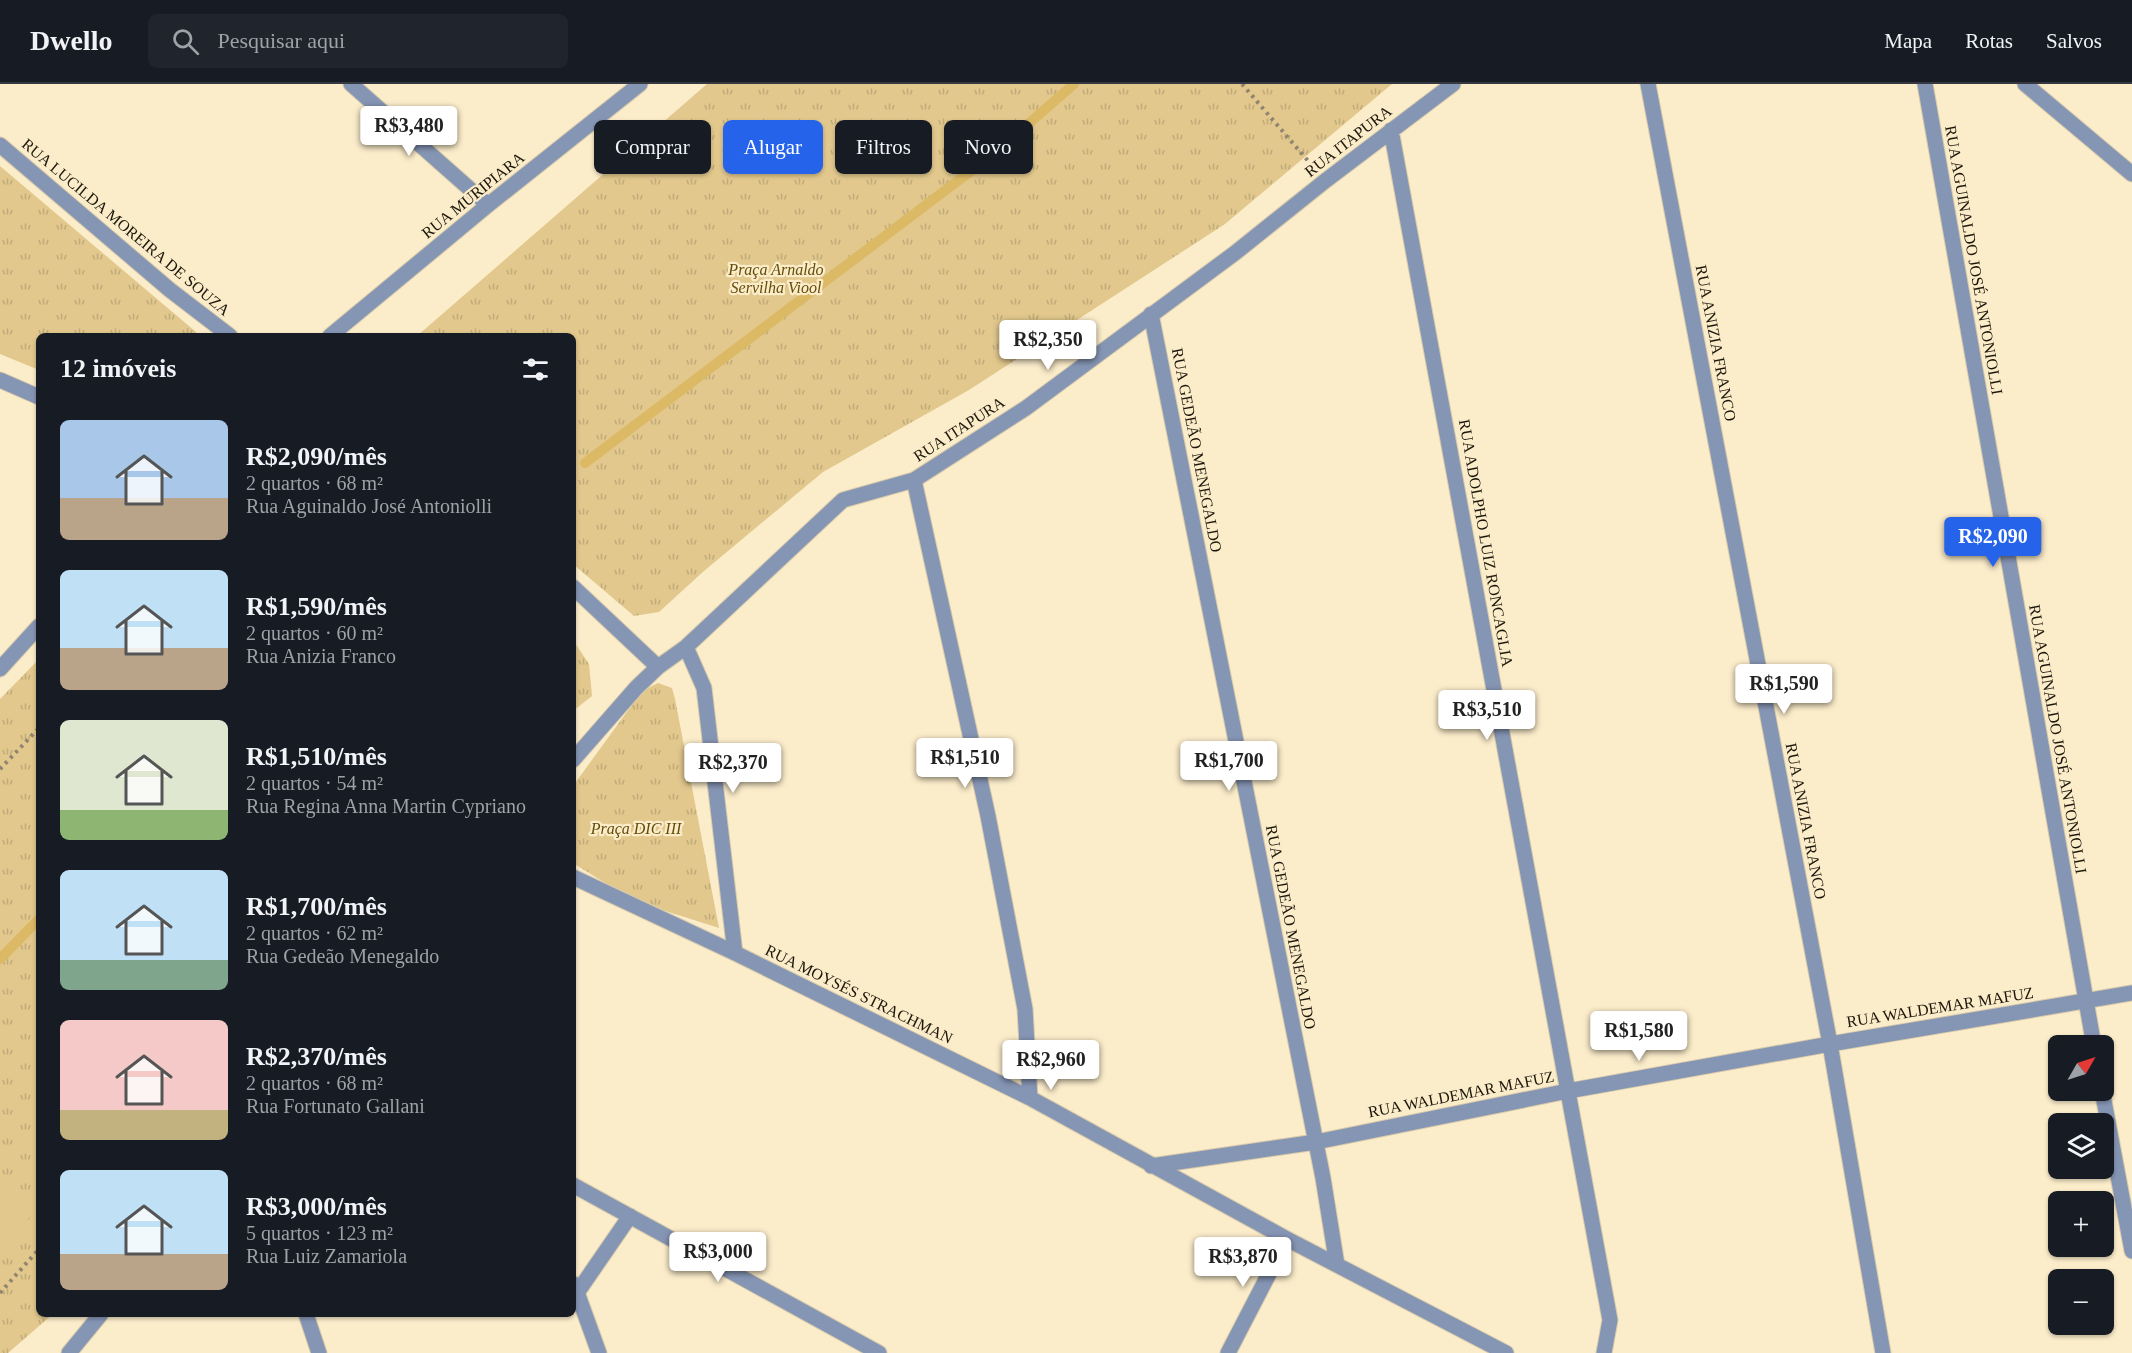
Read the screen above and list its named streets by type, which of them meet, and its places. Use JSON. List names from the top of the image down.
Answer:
{
  "streets": {
    "street": [
      "RUA ITAPURA",
      "RUA MURIPIARA",
      "RUA LUCILDA MOREIRA DE SOUZA",
      "RUA AGUINALDO JOSÉ ANTONIOLLI",
      "RUA ANIZIA FRANCO",
      "RUA GEDEÃO MENEGALDO",
      "RUA ADOLPHO LUIZ RONCAGLIA",
      "RUA MOYSÉS STRACHMAN",
      "RUA WALDEMAR MAFUZ"
    ]
  },
  "crossings": [
    ["RUA ITAPURA", "RUA GEDEÃO MENEGALDO"],
    ["RUA ITAPURA", "RUA ADOLPHO LUIZ RONCAGLIA"],
    ["RUA AGUINALDO JOSÉ ANTONIOLLI", "RUA WALDEMAR MAFUZ"],
    ["RUA ANIZIA FRANCO", "RUA WALDEMAR MAFUZ"],
    ["RUA GEDEÃO MENEGALDO", "RUA MOYSÉS STRACHMAN"],
    ["RUA GEDEÃO MENEGALDO", "RUA WALDEMAR MAFUZ"],
    ["RUA ADOLPHO LUIZ RONCAGLIA", "RUA WALDEMAR MAFUZ"],
    ["RUA MOYSÉS STRACHMAN", "RUA WALDEMAR MAFUZ"]
  ],
  "parks": ["Praça Arnaldo Servilha Viool", "Praça DIC III"],
  "north": "top right",
  "page": {
    "header": "Dwello",
    "search": "Pesquisar aqui",
    "nav": ["Mapa", "Rotas", "Salvos"],
    "price": [
      "R$3,480",
      "R$2,350",
      "R$2,090",
      "R$1,590",
      "R$3,510",
      "R$1,510",
      "R$1,700",
      "R$2,370",
      "R$1,580",
      "R$2,960",
      "R$3,000",
      "R$3,870"
    ],
    "chip": [
      "Comprar",
      "Alugar",
      "Filtros",
      "Novo"
    ],
    "heading": "12 imóveis",
    "list": [
      {
        "name": "R$2,090/mês",
        "note": "2 quartos · 68 m² · Rua Aguinaldo José Antoniolli"
      },
      {
        "name": "R$1,590/mês",
        "note": "2 quartos · 60 m² · Rua Anizia Franco"
      },
      {
        "name": "R$1,510/mês",
        "note": "2 quartos · 54 m² · Rua Regina Anna Martin Cypriano"
      },
      {
        "name": "R$1,700/mês",
        "note": "2 quartos · 62 m² · Rua Gedeão Menegaldo"
      },
      {
        "name": "R$2,370/mês",
        "note": "2 quartos · 68 m² · Rua Fortunato Gallani"
      },
      {
        "name": "R$3,000/mês",
        "note": "5 quartos · 123 m² · Rua Luiz Zamariola"
      }
    ],
    "map_buttons": ["+", "−"]
  }
}
